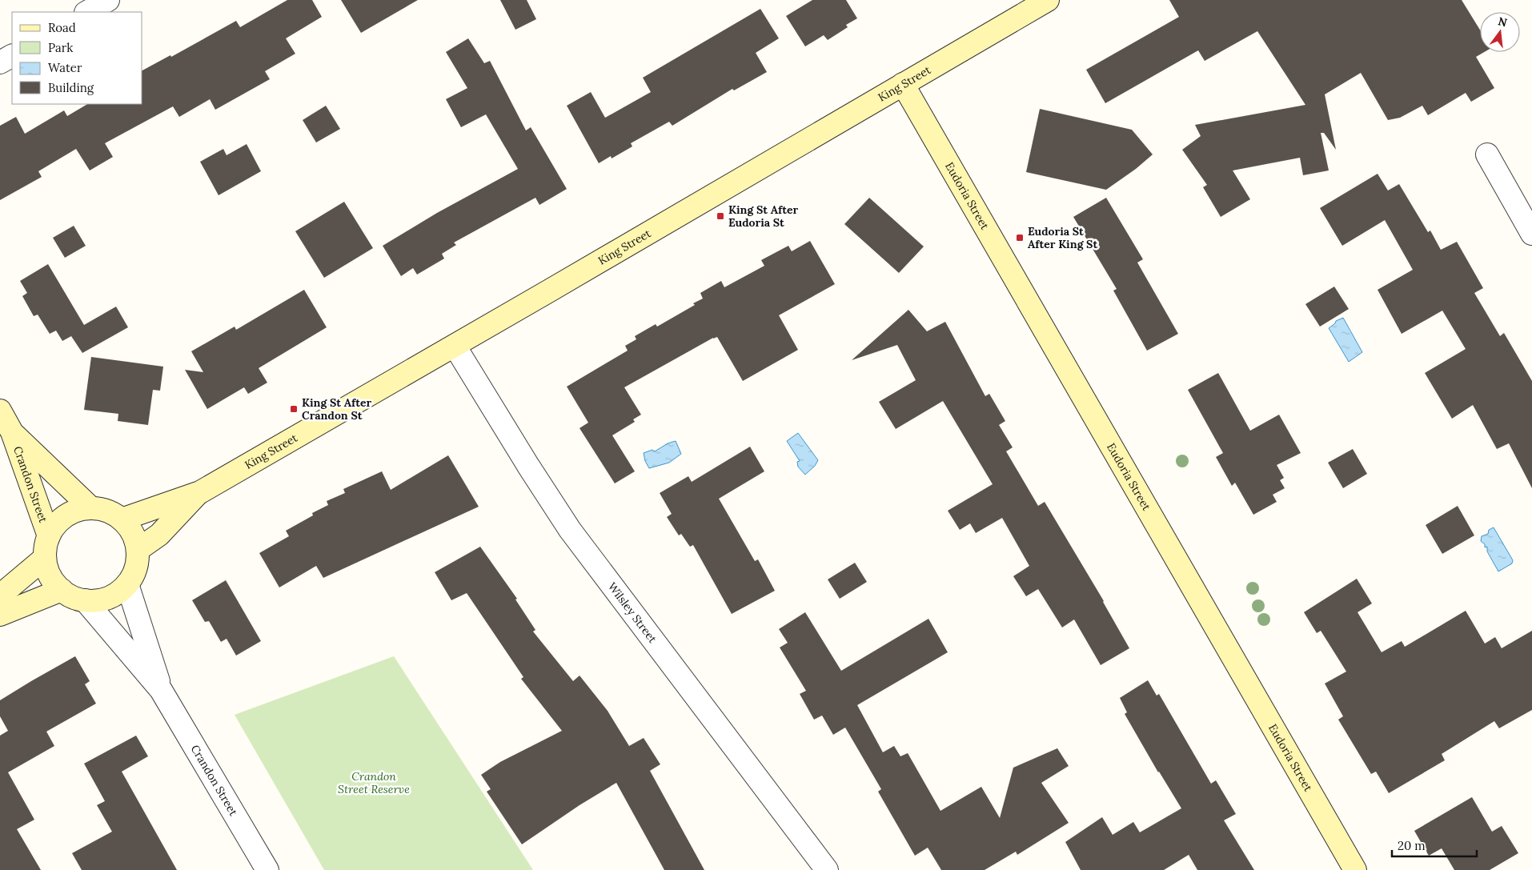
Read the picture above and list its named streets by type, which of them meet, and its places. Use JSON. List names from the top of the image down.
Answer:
{
  "streets": {
    "main road": ["King Street", "Eudoria Street", "Crandon Street"],
    "street": ["Wilsley Street"]
  },
  "crossings": [
    ["King Street", "Eudoria Street"],
    ["King Street", "Crandon Street"],
    ["King Street", "Wilsley Street"]
  ],
  "parks": ["Crandon Street Reserve"],
  "places": {
    "transit": ["King St After Eudoria St", "Eudoria St After King St", "King St After Crandon St"]
  },
  "legend": [
    "Road",
    "Park",
    "Water",
    "Building"
  ],
  "scale_bar": "20 m",
  "north": "top"
}
